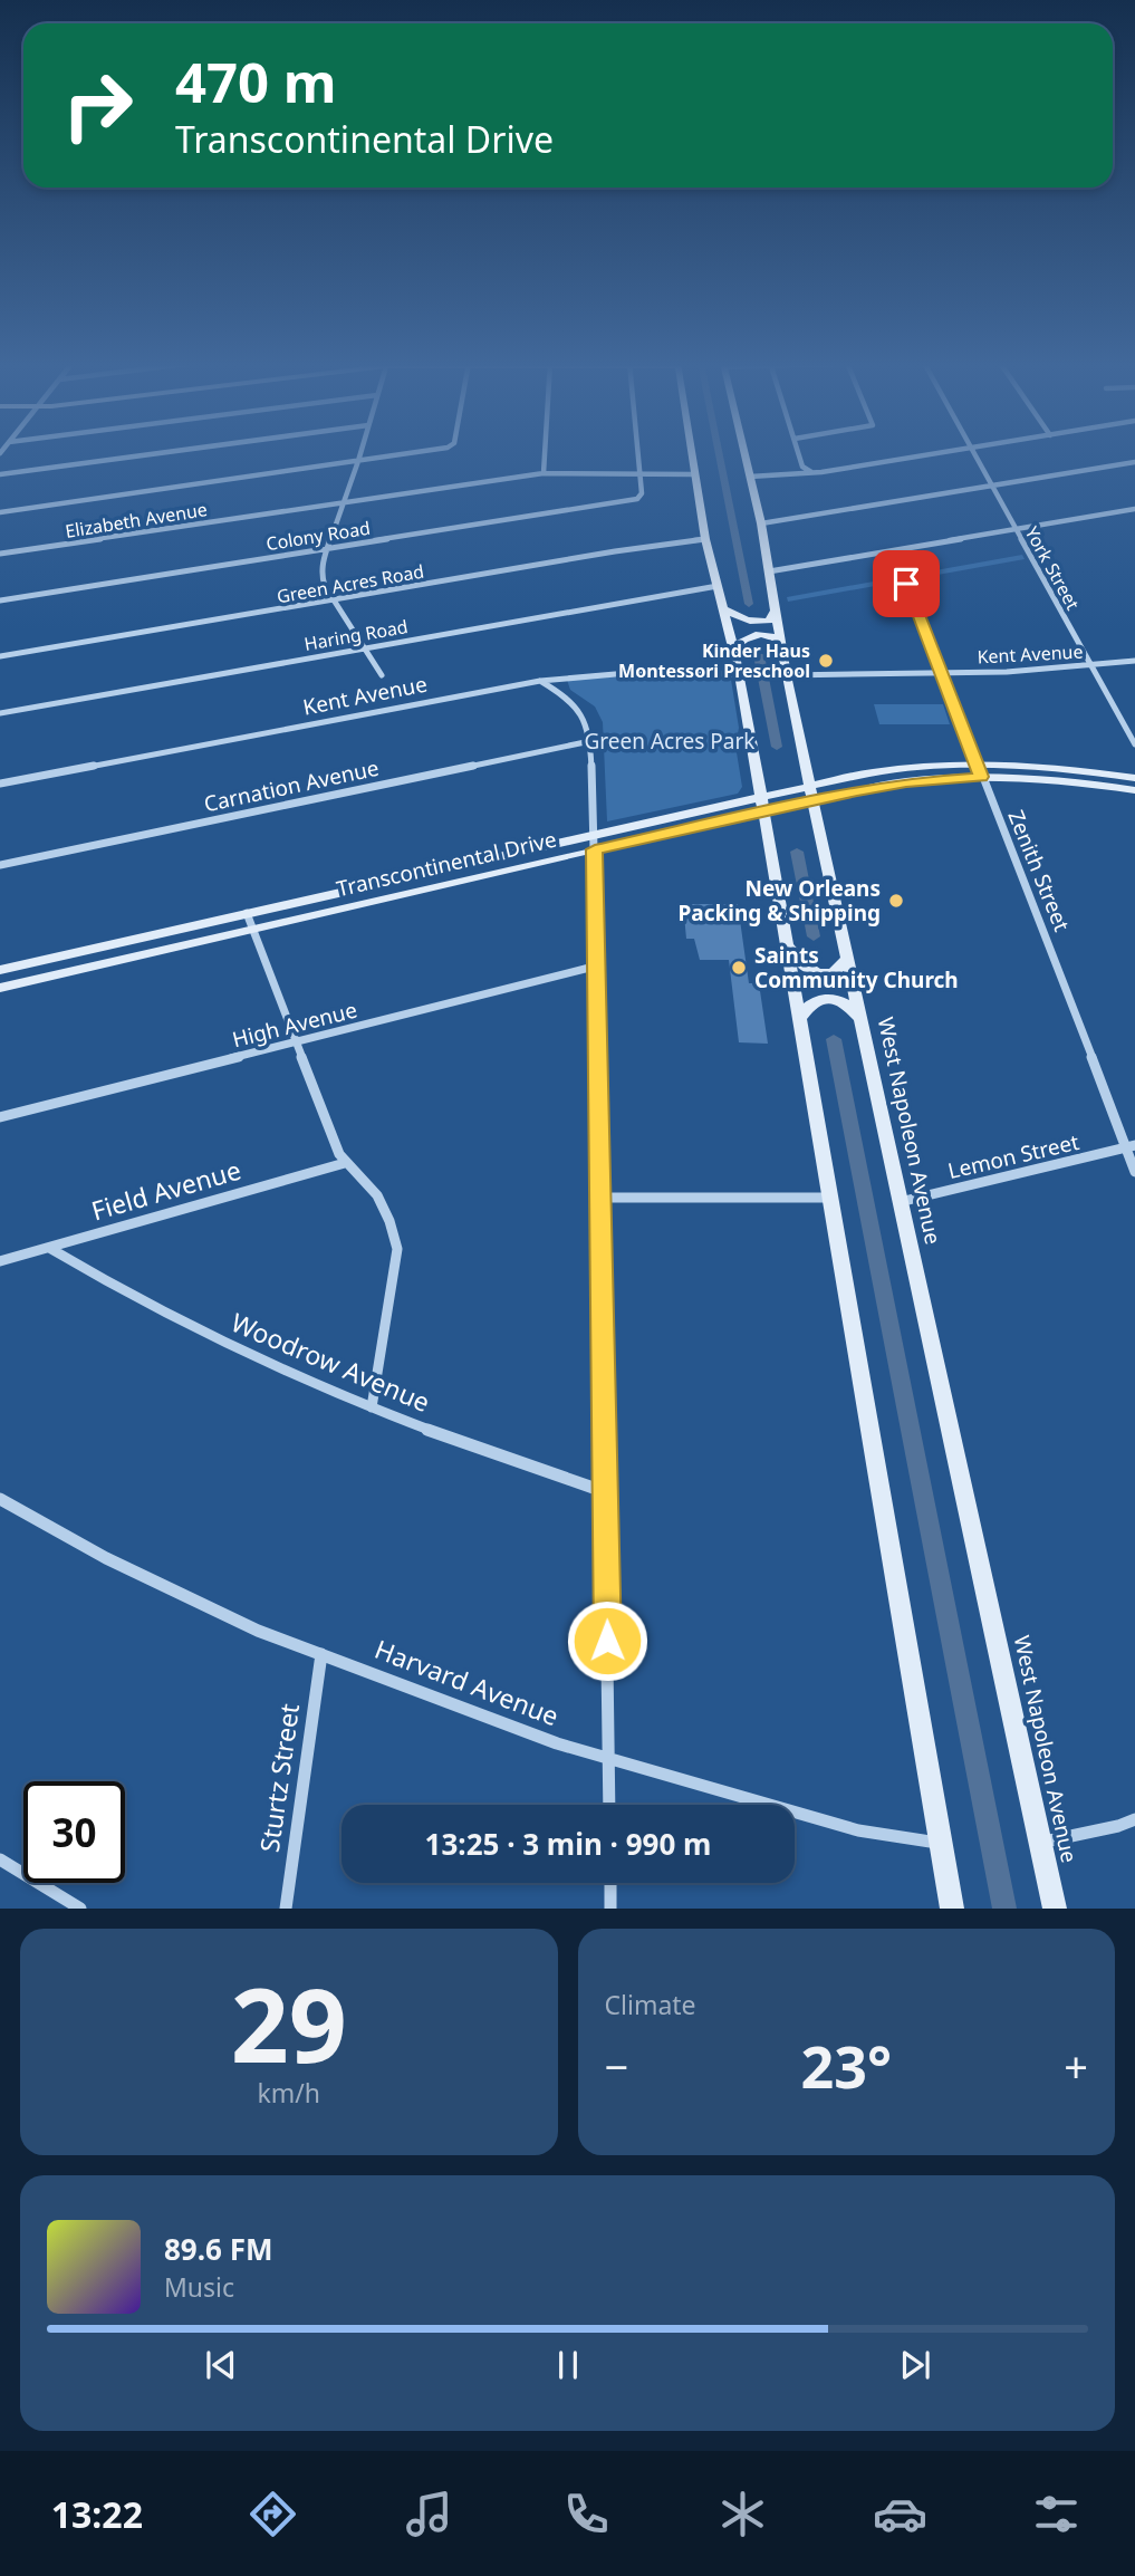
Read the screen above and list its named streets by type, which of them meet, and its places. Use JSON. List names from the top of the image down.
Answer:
{
  "streets": {
    "main road": ["Transcontinental Drive", "West Napoleon Avenue"],
    "street": [
      "Elizabeth Avenue",
      "Colony Road",
      "York Street",
      "Green Acres Road",
      "Haring Road",
      "Kent Avenue",
      "Carnation Avenue",
      "Zenith Street",
      "High Avenue",
      "Lemon Street",
      "Field Avenue",
      "Woodrow Avenue",
      "Harvard Avenue",
      "Sturtz Street"
    ]
  },
  "crossings": [
    ["Elizabeth Avenue", "Colony Road"],
    ["York Street", "Kent Avenue"],
    ["Kent Avenue", "Zenith Street"],
    ["Kent Avenue", "West Napoleon Avenue"],
    ["Transcontinental Drive", "Zenith Street"],
    ["Transcontinental Drive", "West Napoleon Avenue"],
    ["Zenith Street", "Lemon Street"],
    ["West Napoleon Avenue", "Lemon Street"],
    ["Field Avenue", "Woodrow Avenue"],
    ["Harvard Avenue", "Sturtz Street"]
  ],
  "parks": ["Green Acres Park"],
  "places": ["Kinder Haus Montessori Preschool", "New Orleans Packing & Shipping", "Saints Community Church"],
  "page": {
    "turn": ["470 m", "Transcontinental Drive"],
    "limit": "30",
    "trip": "13:25 · 3 min · 990 m",
    "tile": [
      ["29", "km/h"],
      "Climate"
    ],
    "heat": ["−", "23°", "+"],
    "song": ["89.6 FM", "Music"],
    "tabs": "13:22"
  }
}
